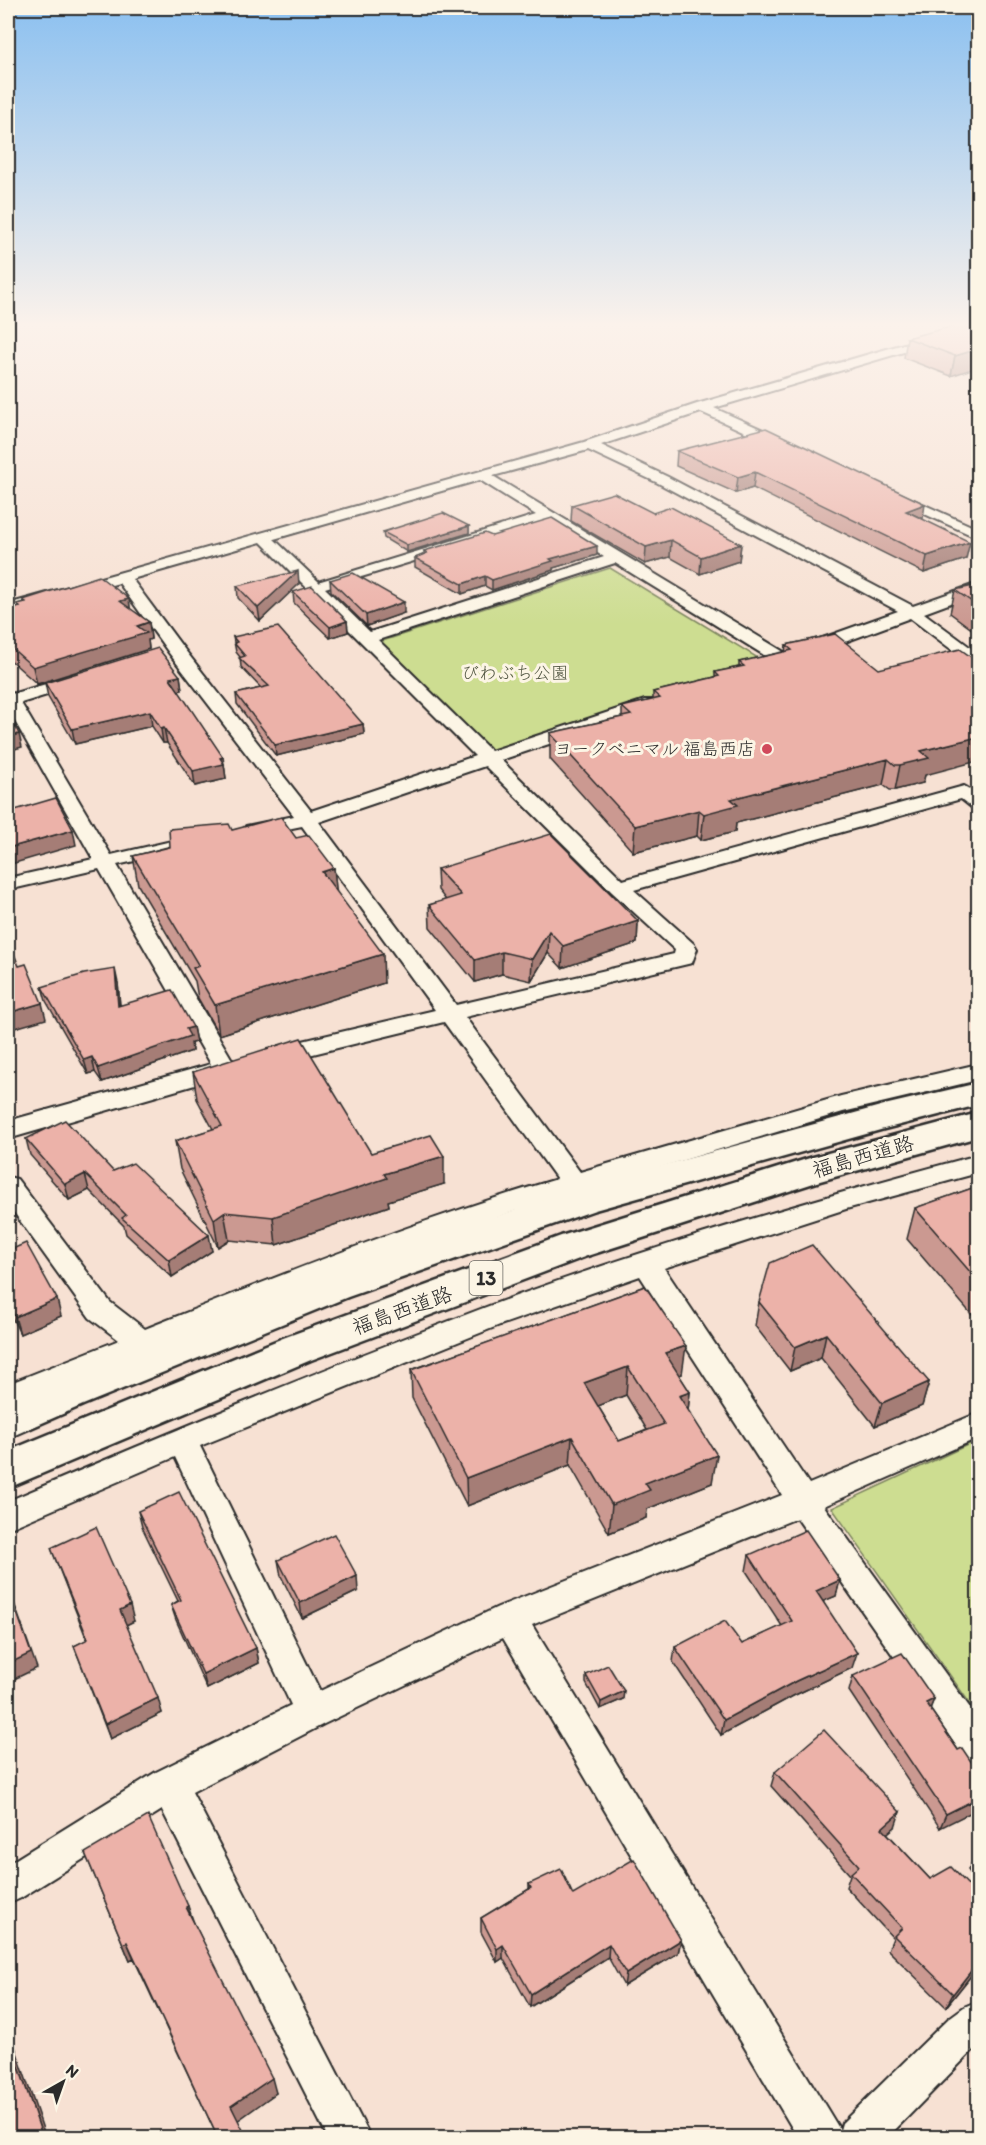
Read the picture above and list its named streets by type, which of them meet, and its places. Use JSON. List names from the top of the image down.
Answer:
{
  "streets": {
    "highway": ["福島西道路", "13"]
  },
  "parks": ["びわぶち公園"],
  "places": ["ヨークベニマル 福島西店"],
  "north": "top right"
}
